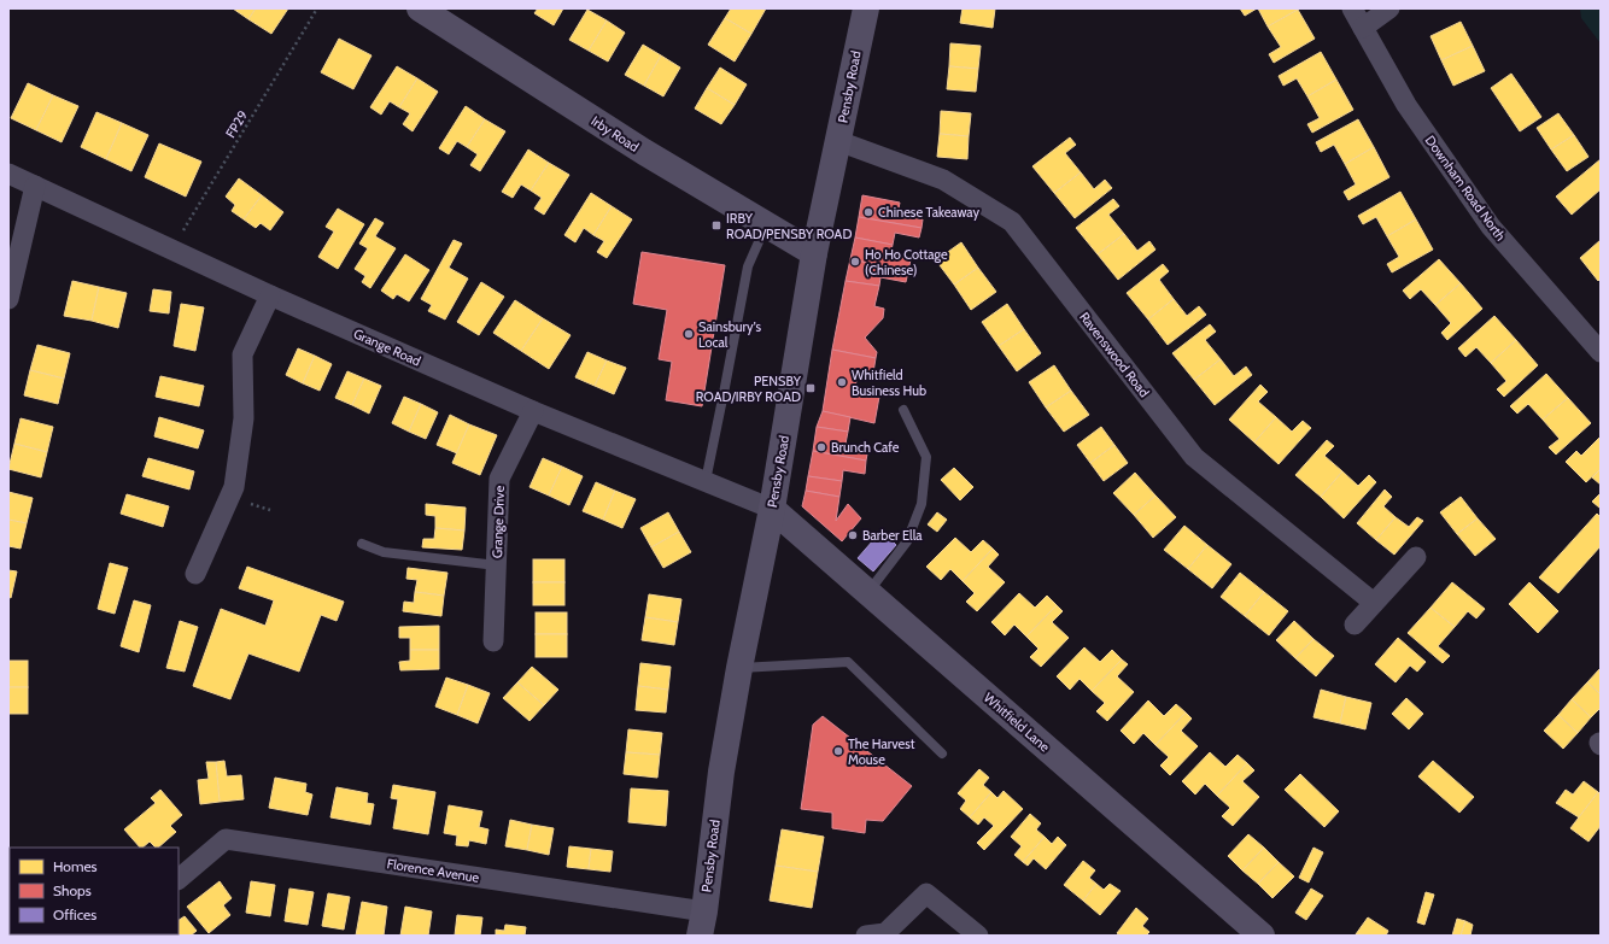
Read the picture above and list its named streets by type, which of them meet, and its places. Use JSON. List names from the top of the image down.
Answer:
{
  "streets": {
    "street": [
      "Pensby Road",
      "Irby Road",
      "Downham Road North",
      "Grange Road",
      "Ravenswood Road",
      "Grange Drive",
      "Whitfield Lane",
      "Florence Avenue"
    ],
    "path": ["FP29"]
  },
  "crossings": [
    ["Pensby Road", "Irby Road"],
    ["Pensby Road", "Grange Road"],
    ["Pensby Road", "Ravenswood Road"],
    ["Pensby Road", "Whitfield Lane"],
    ["Pensby Road", "Florence Avenue"],
    ["FP29", "Grange Road"],
    ["Grange Road", "Grange Drive"],
    ["Grange Road", "Whitfield Lane"]
  ],
  "places": {
    "other": [
      "Chinese Takeaway",
      "Ho Ho Cottage (Chinese)",
      "Sainsbury's Local",
      "Whitfield Business Hub",
      "Brunch Cafe",
      "Barber Ella",
      "The Harvest Mouse"
    ],
    "transit": ["IRBY ROAD/PENSBY ROAD", "PENSBY ROAD/IRBY ROAD"]
  },
  "legend": ["Homes", "Shops", "Offices"]
}
